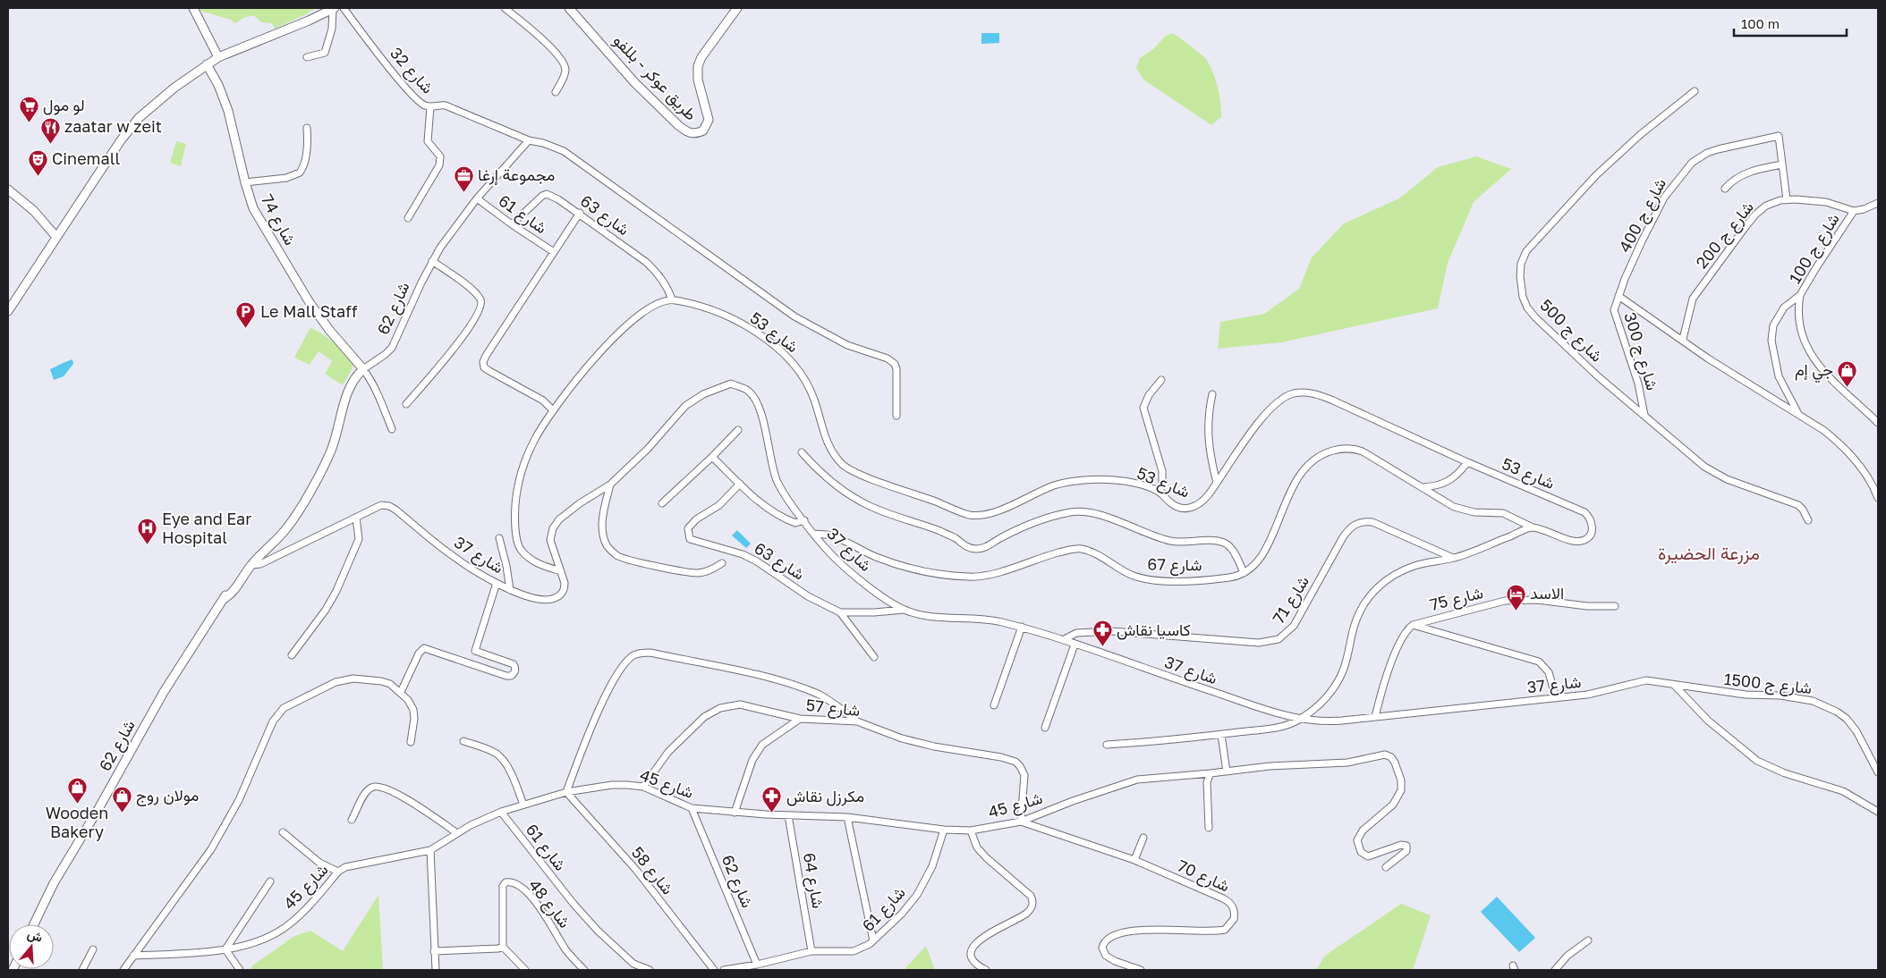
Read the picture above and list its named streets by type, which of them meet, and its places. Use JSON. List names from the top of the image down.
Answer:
{
  "streets": {
    "street": [
      "شارع 32",
      "طريق عوكر - بللفو",
      "شارع 61",
      "شارع 63",
      "شارع ج 400",
      "شارع 74",
      "شارع ج 200",
      "شارع ج 100",
      "شارع 62",
      "شارع ج 500",
      "شارع 53",
      "شارع ج 300",
      "شارع 37",
      "شارع 67",
      "شارع 75",
      "شارع 71",
      "شارع ج 1500",
      "شارع 57",
      "شارع 45",
      "شارع 58",
      "شارع 70",
      "شارع 64",
      "شارع 48"
    ]
  },
  "crossings": [
    ["شارع 32", "شارع 62"],
    ["شارع 61", "شارع 63"],
    ["شارع 61", "شارع 62"],
    ["شارع 61", "شارع 45"],
    ["شارع 61", "شارع 64"],
    ["شارع 63", "شارع 53"],
    ["شارع 63", "شارع 37"],
    ["شارع ج 400", "شارع ج 300"],
    ["شارع 74", "شارع 62"],
    ["شارع ج 200", "شارع ج 100"],
    ["شارع 62", "شارع 37"],
    ["شارع 62", "شارع 45"],
    ["شارع ج 500", "شارع ج 300"],
    ["شارع 37", "شارع 67"],
    ["شارع 37", "شارع 75"],
    ["شارع 37", "شارع 71"],
    ["شارع 37", "شارع ج 1500"],
    ["شارع 57", "شارع 45"],
    ["شارع 57", "شارع 70"],
    ["شارع 45", "شارع 58"],
    ["شارع 45", "شارع 70"],
    ["شارع 45", "شارع 64"]
  ],
  "districts": ["مزرعة الحضيرة"],
  "places": {
    "supermarket": ["لو مول"],
    "restaurant": ["zaatar w zeit"],
    "theatre": ["Cinemall"],
    "office": ["مجموعة إرغا"],
    "parking": ["Le Mall Staff"],
    "shop": ["جي إم", "Wooden Bakery", "مولان روج"],
    "hospital": ["Eye and Ear Hospital"],
    "hotel": ["الاسد"],
    "pharmacy": ["كاسيا نقاش", "مكرزل نقاش"]
  },
  "scale_bar": "100 m",
  "north": "top"
}
